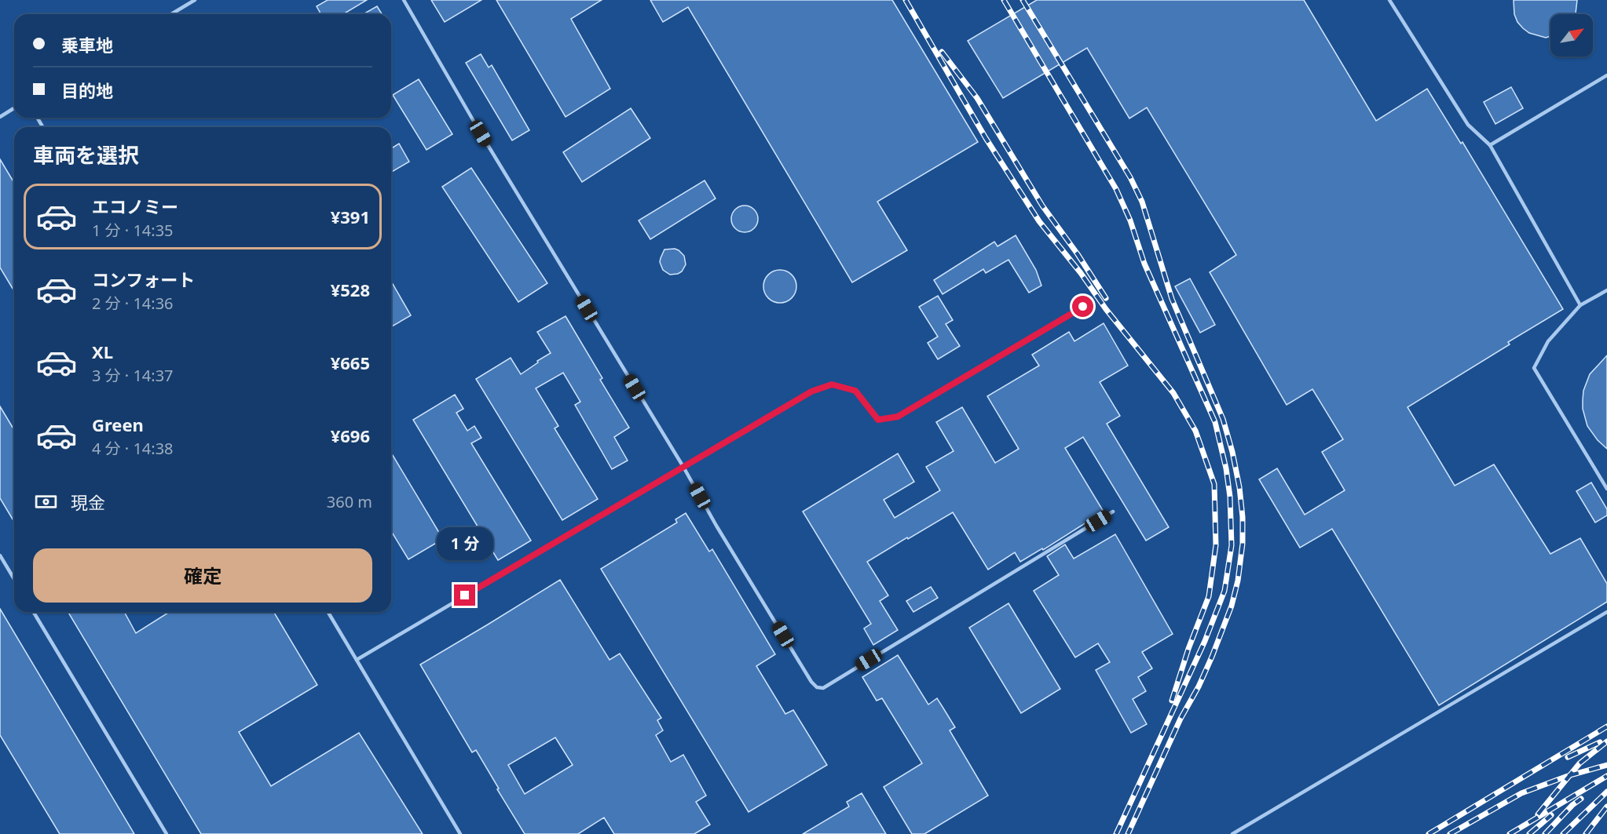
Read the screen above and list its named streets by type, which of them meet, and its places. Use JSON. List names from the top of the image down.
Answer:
{
  "north": "top right",
  "page": {
    "banner": ["乗車地", "目的地"],
    "heading": "車両を選択",
    "list": [
      {
        "name": "エコノミー",
        "note": "1 分 · 14:35",
        "value": "¥391"
      },
      {
        "name": "コンフォート",
        "note": "2 分 · 14:36",
        "value": "¥528"
      },
      {
        "name": "XL",
        "note": "3 分 · 14:37",
        "value": "¥665"
      },
      {
        "name": "Green",
        "note": "4 分 · 14:38",
        "value": "¥696"
      }
    ],
    "pay": ["現金", "360 m"],
    "bubble": "1 分",
    "buttons": "確定"
  }
}
